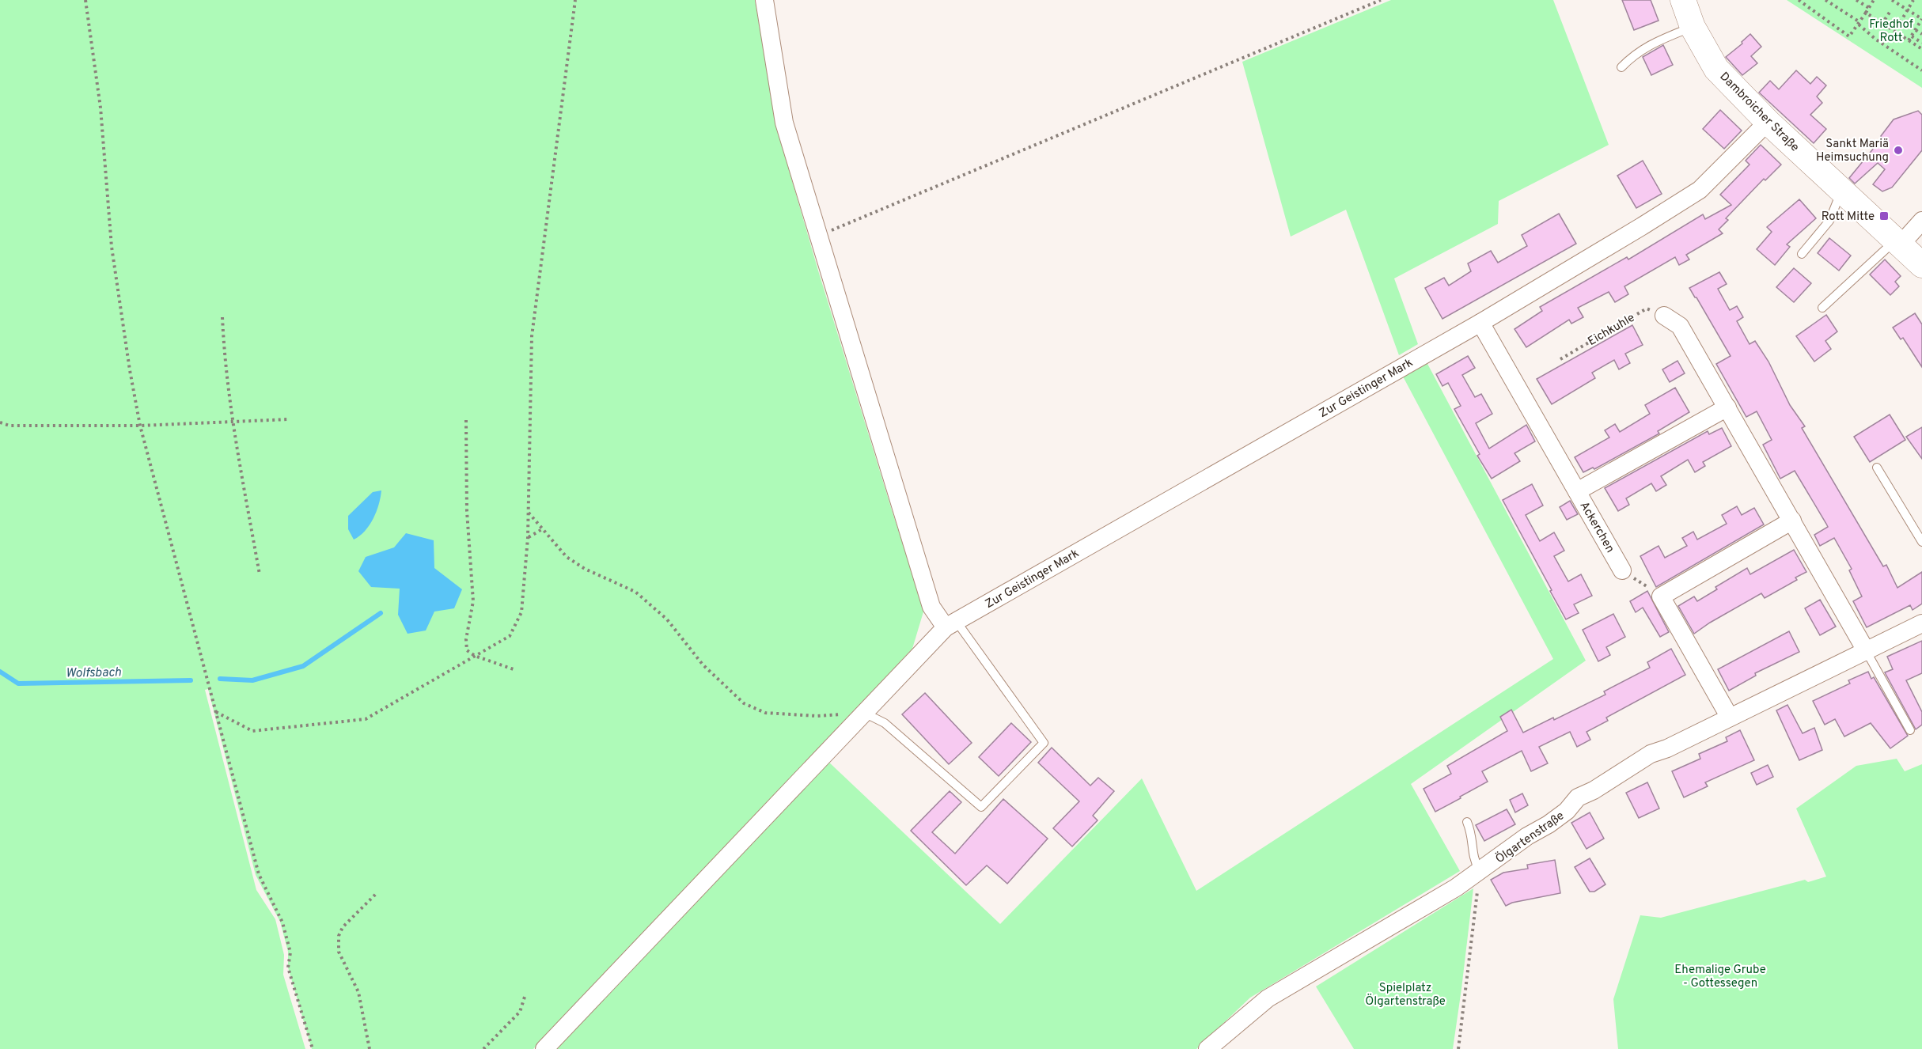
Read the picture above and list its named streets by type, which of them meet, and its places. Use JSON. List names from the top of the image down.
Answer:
{
  "streets": {
    "street": [
      "Dambroicher Straße",
      "Zur Geistinger Mark",
      "Ackerchen",
      "Ölgartenstraße"
    ],
    "path": ["Eichkuhle"]
  },
  "crossings": [
    ["Dambroicher Straße", "Zur Geistinger Mark"],
    ["Zur Geistinger Mark", "Ackerchen"]
  ],
  "water": ["Wolfsbach"],
  "parks": ["Friedhof Rott", "Ehemalige Grube - Gottessegen", "Spielplatz Ölgartenstraße"],
  "places": {
    "other": ["Sankt Mariä Heimsuchung"],
    "transit": ["Rott Mitte"]
  }
}
